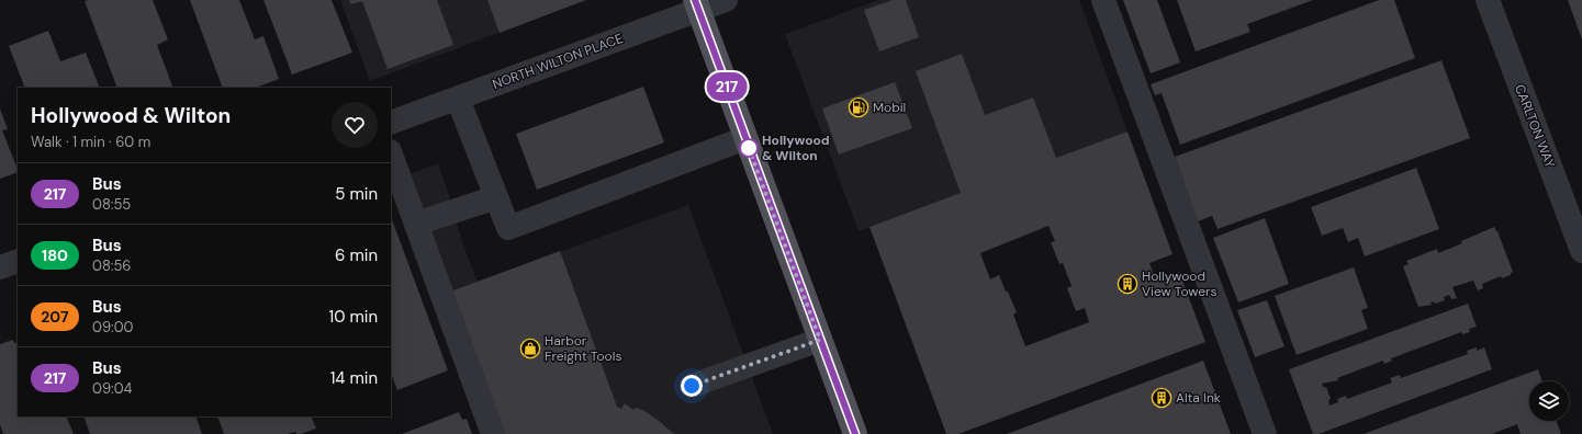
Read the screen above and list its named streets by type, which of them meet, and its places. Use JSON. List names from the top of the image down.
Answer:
{
  "streets": {
    "street": ["NORTH WILTON PLACE", "CARLTON WAY"]
  },
  "places": {
    "fuel station": ["Mobil"],
    "other": ["Hollywood & Wilton"],
    "building": ["Hollywood View Towers", "Alta Ink"],
    "shop": ["Harbor Freight Tools"]
  },
  "lines": ["bus line 217"],
  "page": {
    "on_map": "217",
    "heading": ["Hollywood & Wilton", "Walk · 1 min · 60 m"],
    "list": [
      {
        "mark": "217",
        "name": "Bus",
        "note": "08:55",
        "value": "5 min"
      },
      {
        "mark": "180",
        "name": "Bus",
        "note": "08:56",
        "value": "6 min"
      },
      {
        "mark": "207",
        "name": "Bus",
        "note": "09:00",
        "value": "10 min"
      },
      {
        "mark": "217",
        "name": "Bus",
        "note": "09:04",
        "value": "14 min"
      }
    ]
  }
}
